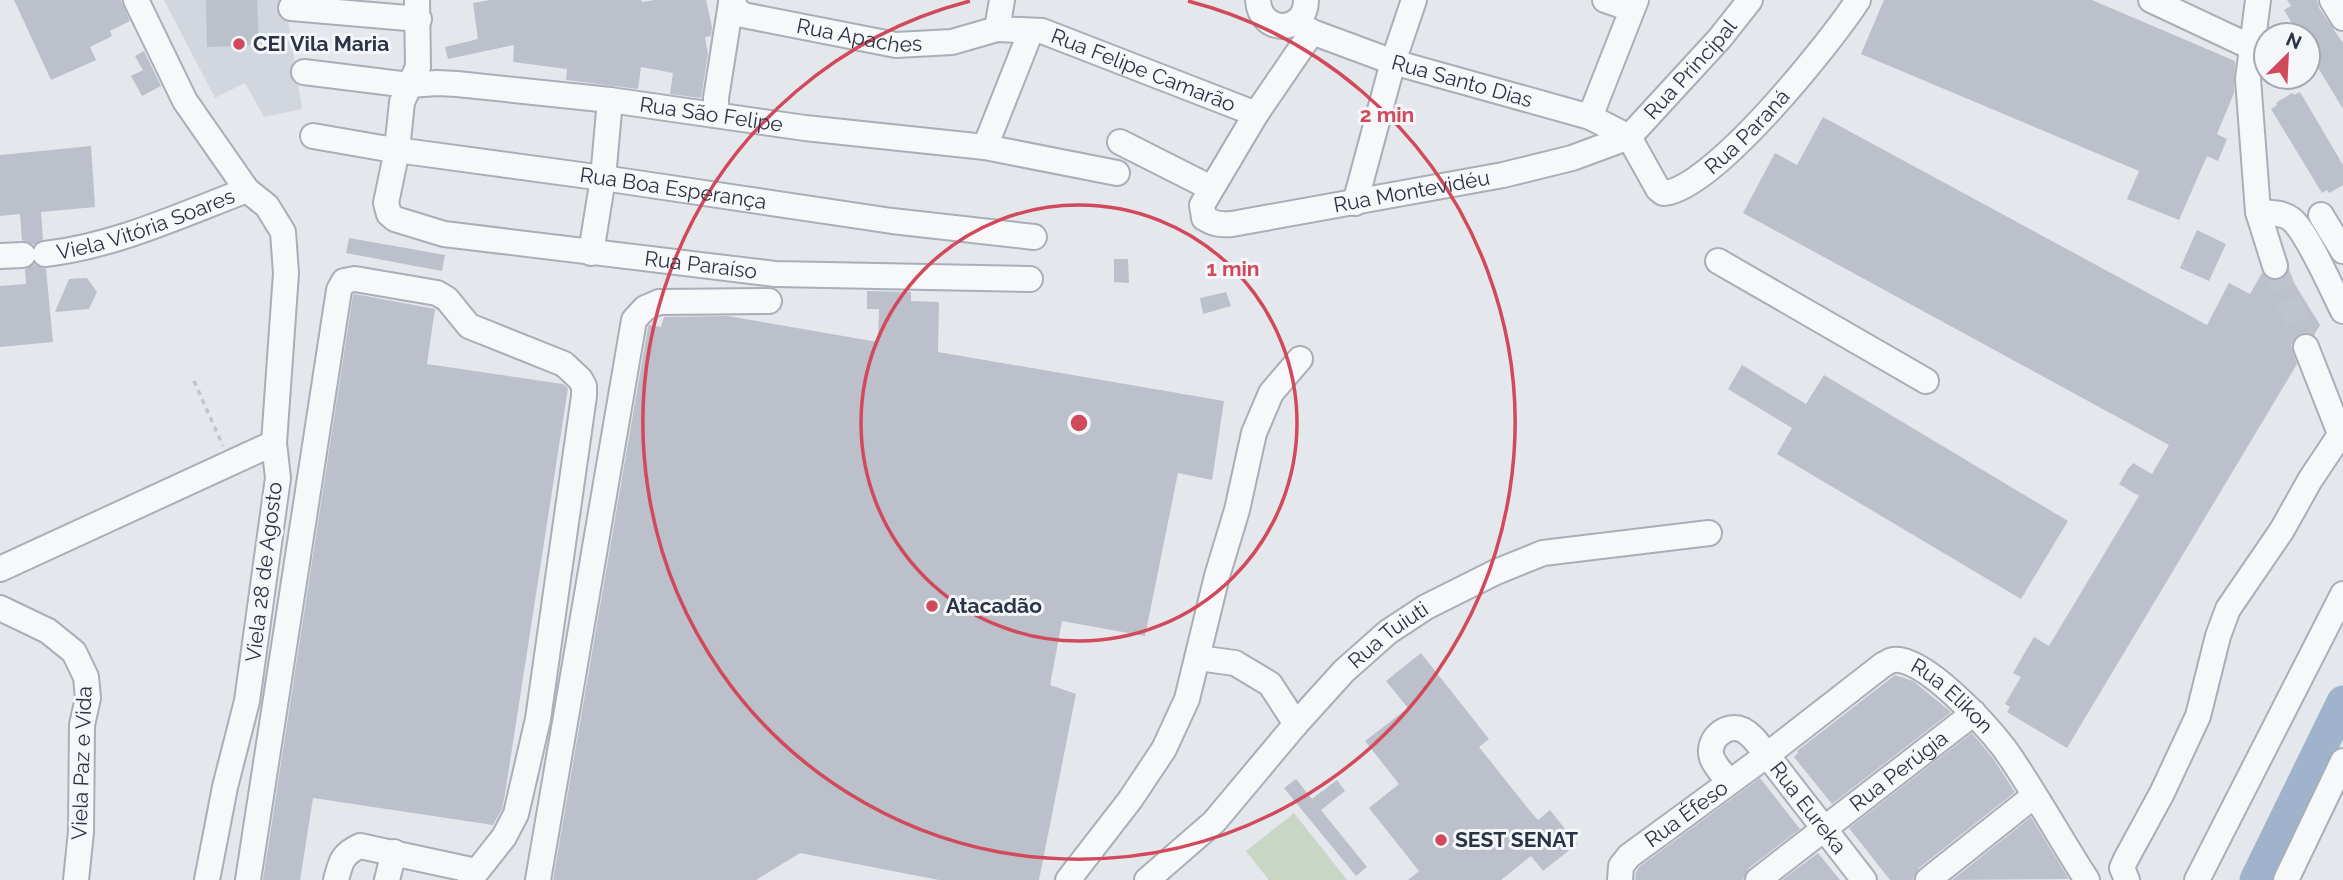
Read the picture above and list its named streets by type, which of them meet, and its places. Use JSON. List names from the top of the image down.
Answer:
{
  "streets": {
    "street": [
      "Rua Apaches",
      "Rua Principal",
      "Rua Felipe Camarão",
      "Rua Santo Dias",
      "Rua São Felipe",
      "Rua Paraná",
      "Rua Boa Esperança",
      "Rua Montevidéu",
      "Viela Vitória Soares",
      "Rua Paraíso",
      "Viela 28 de Agosto",
      "Rua Tuiuti",
      "Rua Elikon",
      "Viela Paz e Vida",
      "Rua Perúgia",
      "Rua Eureka",
      "Rua Éfeso"
    ]
  },
  "crossings": [
    ["Rua Apaches", "Rua Felipe Camarão"],
    ["Rua Principal", "Rua Santo Dias"],
    ["Rua Principal", "Rua Paraná"],
    ["Rua Principal", "Rua Montevidéu"],
    ["Rua Felipe Camarão", "Rua São Felipe"],
    ["Rua Santo Dias", "Rua Paraná"],
    ["Rua Santo Dias", "Rua Montevidéu"],
    ["Rua Paraná", "Rua Montevidéu"],
    ["Rua Boa Esperança", "Rua Paraíso"],
    ["Viela Vitória Soares", "Viela 28 de Agosto"],
    ["Rua Elikon", "Rua Perúgia"],
    ["Rua Elikon", "Rua Eureka"],
    ["Rua Elikon", "Rua Éfeso"],
    ["Rua Perúgia", "Rua Eureka"],
    ["Rua Eureka", "Rua Éfeso"]
  ],
  "places": ["CEI Vila Maria", "Atacadão", "SEST SENAT"],
  "north": "top right",
  "rings": ["2 min", "1 min"]
}
